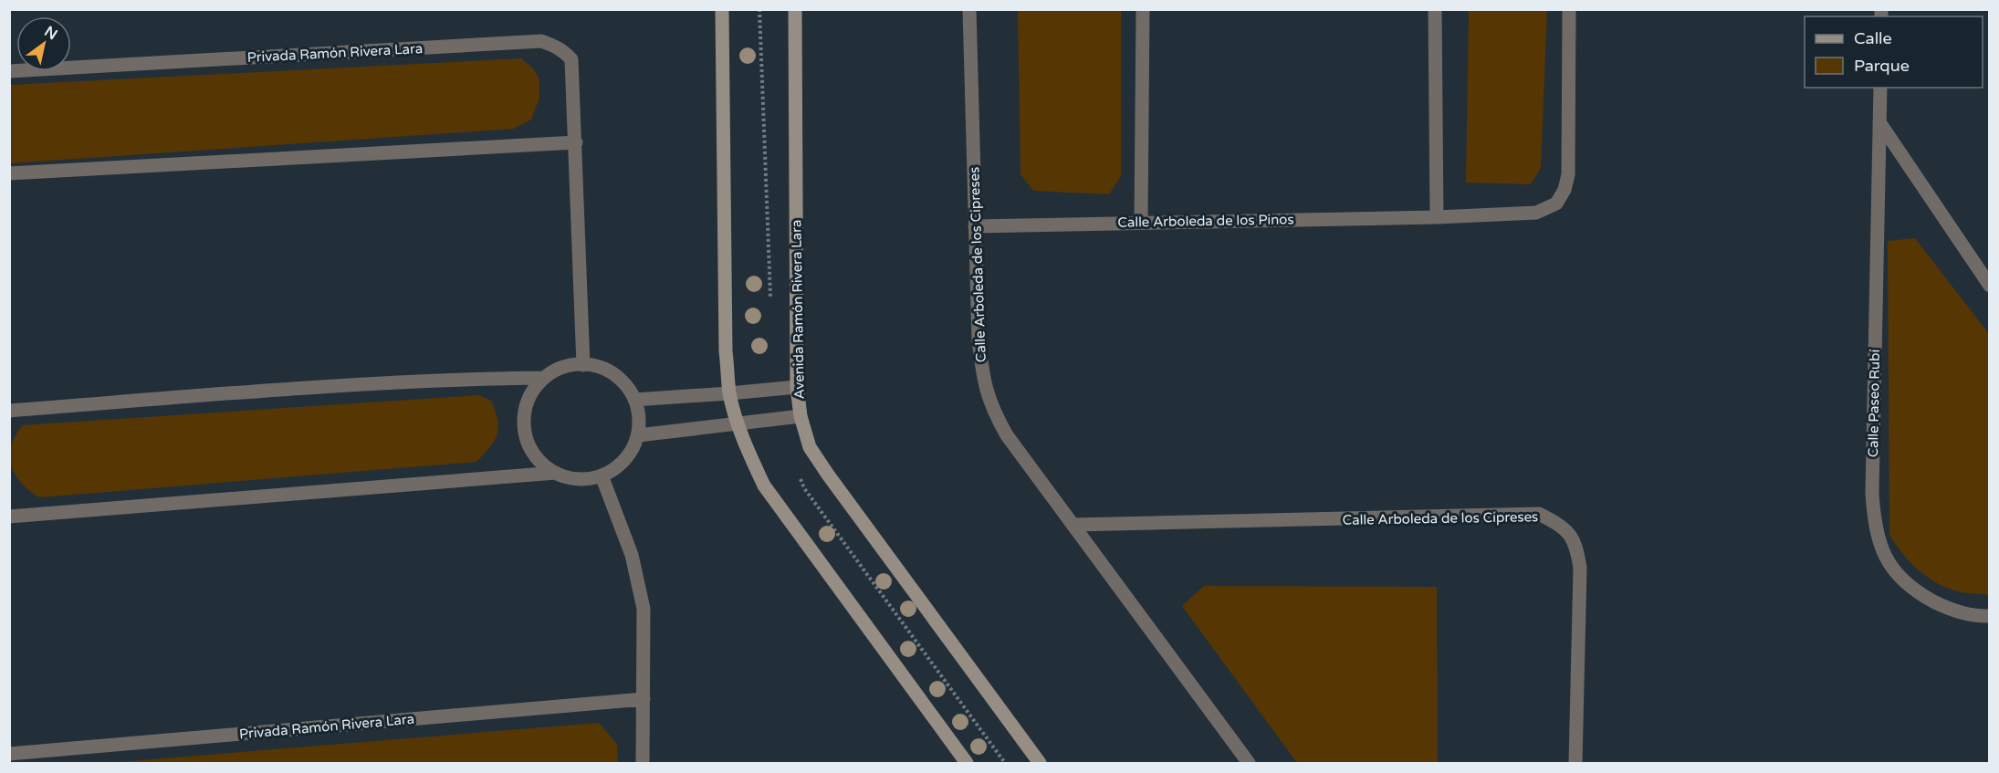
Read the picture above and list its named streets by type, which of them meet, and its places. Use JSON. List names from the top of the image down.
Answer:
{
  "streets": {
    "street": [
      "Privada Ramón Rivera Lara",
      "Calle Arboleda de los Pinos",
      "Calle Arboleda de los Cipreses",
      "Avenida Ramón Rivera Lara",
      "Calle Paseo Rubí"
    ]
  },
  "crossings": [
    ["Calle Arboleda de los Pinos", "Calle Arboleda de los Cipreses"]
  ],
  "legend": ["Calle", "Parque"],
  "north": "top right"
}
